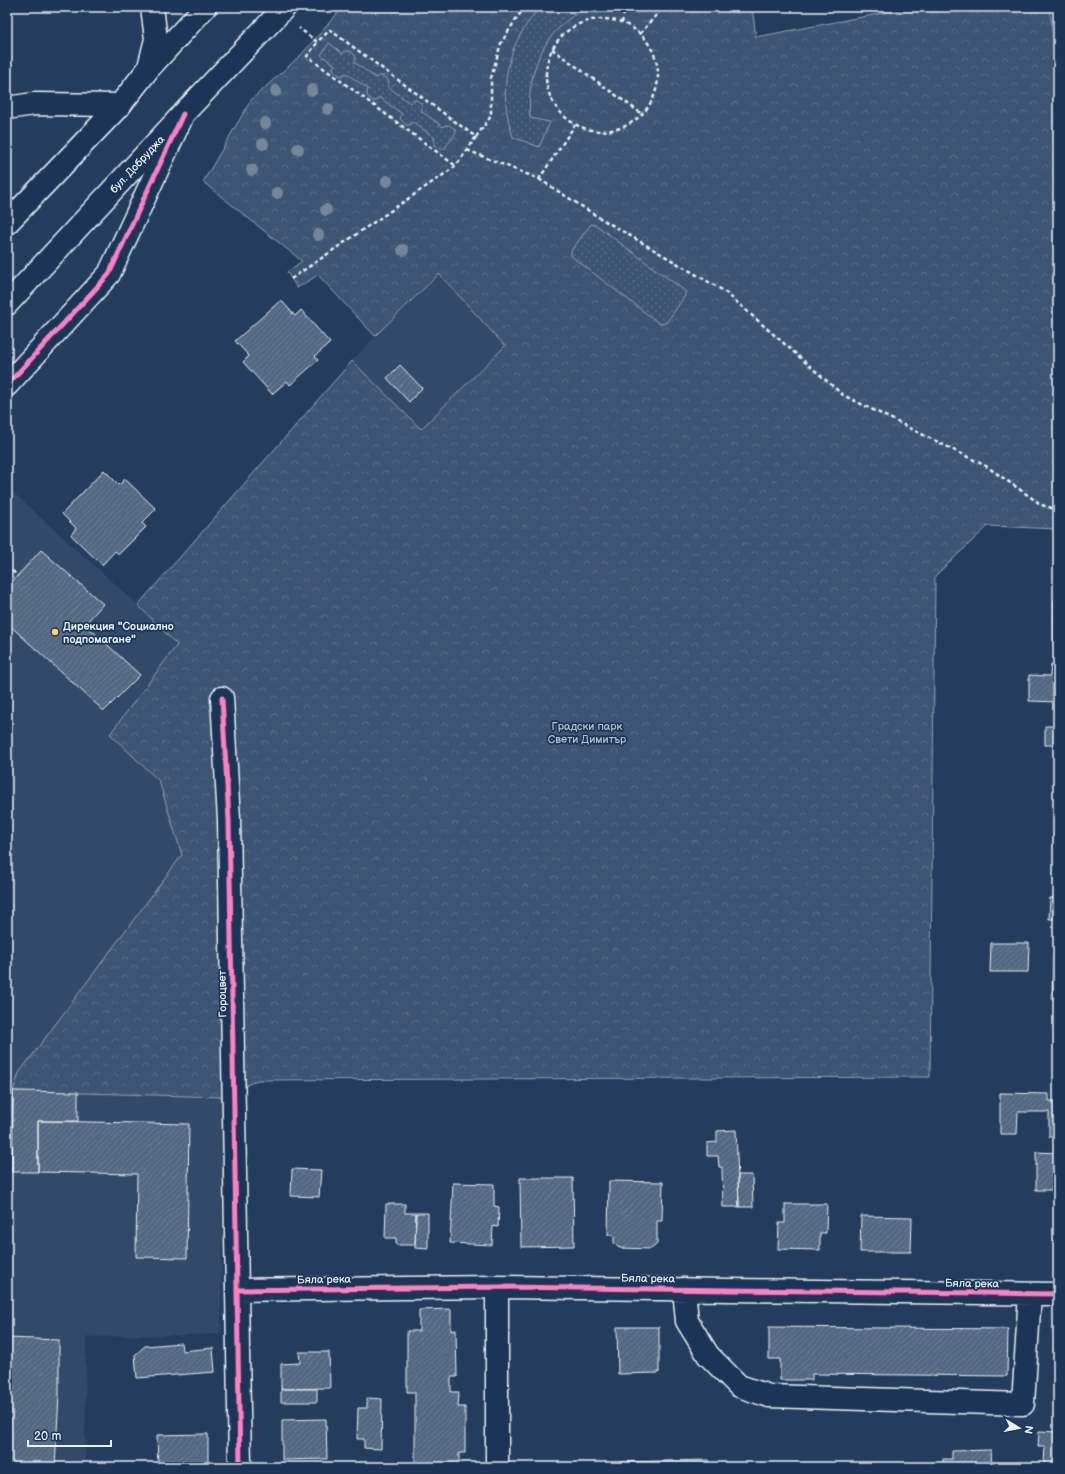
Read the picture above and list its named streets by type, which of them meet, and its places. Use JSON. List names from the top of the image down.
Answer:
{
  "streets": {
    "street": ["бул. Добруджа", "Гороцвет", "Бяла река"]
  },
  "crossings": [
    ["Гороцвет", "Бяла река"]
  ],
  "parks": ["Градски парк Свети Димитър"],
  "places": ["Дирекция \"Социално подпомагане\""],
  "scale_bar": "20 m",
  "north": "right"
}
